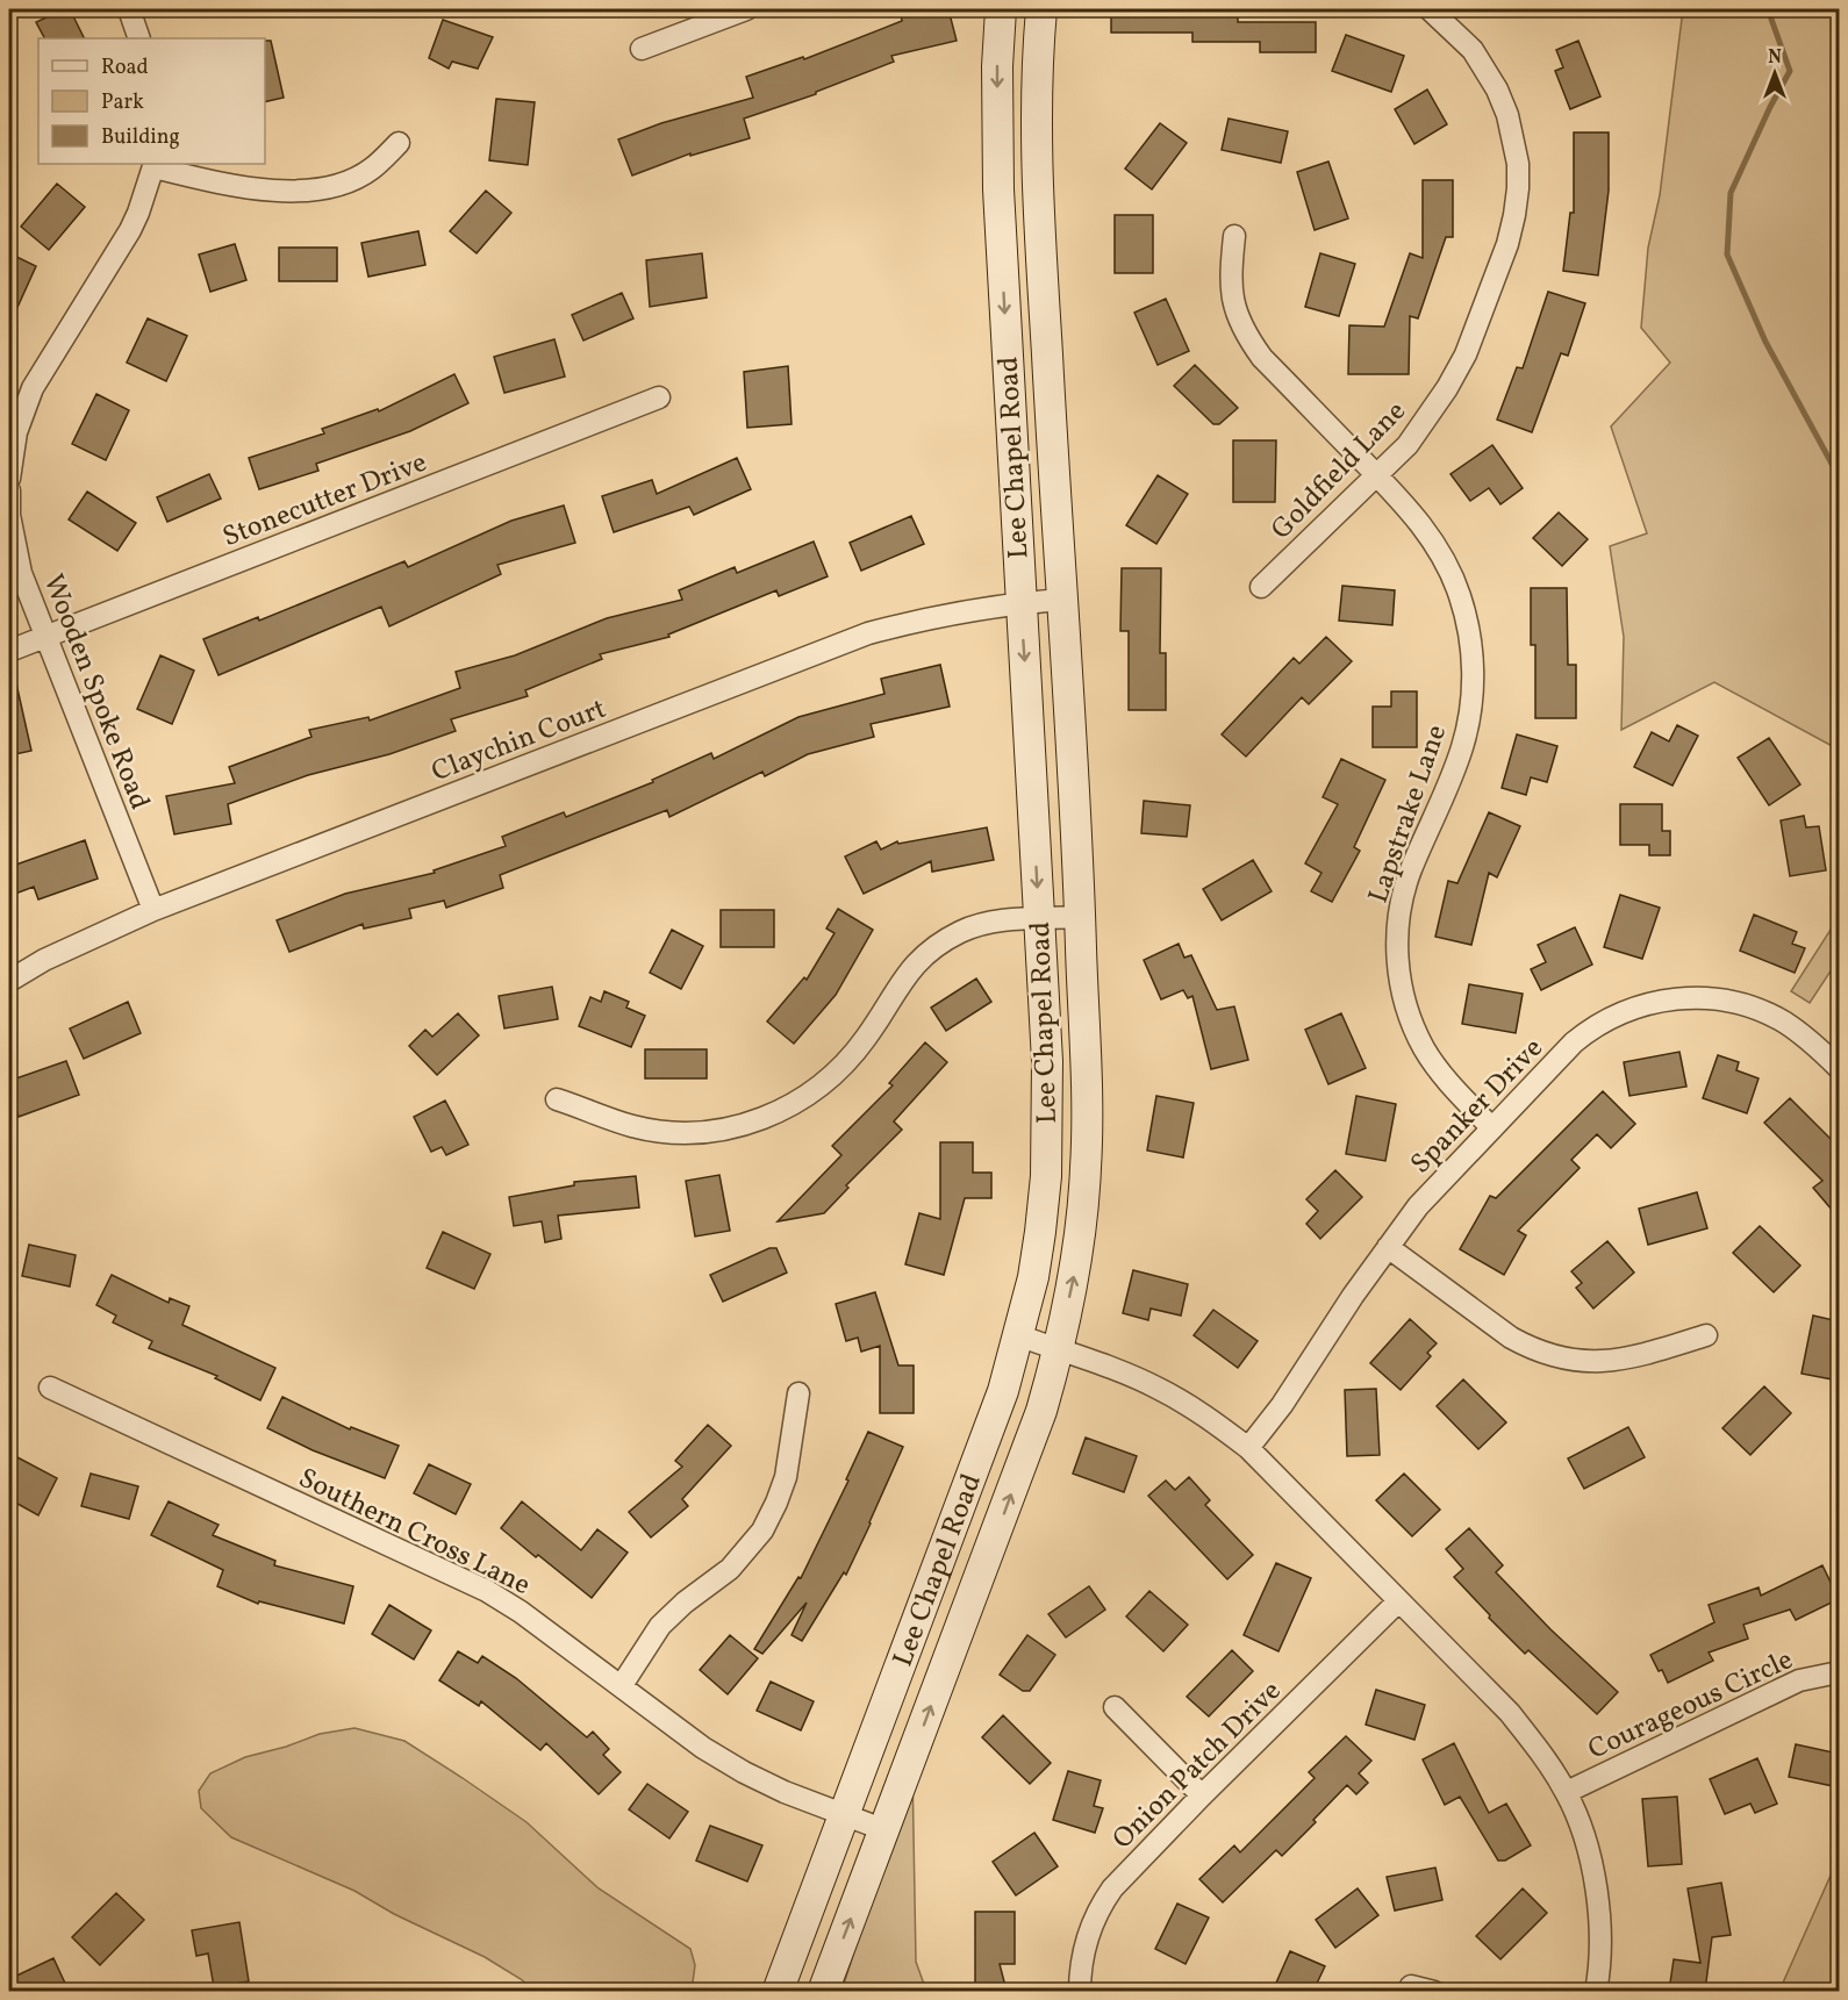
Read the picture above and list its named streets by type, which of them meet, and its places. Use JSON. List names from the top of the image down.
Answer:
{
  "streets": {
    "main road": ["Lee Chapel Road"],
    "street": [
      "Goldfield Lane",
      "Stonecutter Drive",
      "Wooden Spoke Road",
      "Claychin Court",
      "Lapstrake Lane",
      "Spanker Drive",
      "Southern Cross Lane",
      "Courageous Circle",
      "Onion Patch Drive"
    ]
  },
  "crossings": [
    ["Lee Chapel Road", "Claychin Court"],
    ["Lee Chapel Road", "Southern Cross Lane"],
    ["Goldfield Lane", "Lapstrake Lane"],
    ["Stonecutter Drive", "Wooden Spoke Road"],
    ["Wooden Spoke Road", "Claychin Court"],
    ["Lapstrake Lane", "Spanker Drive"]
  ],
  "legend": ["Road", "Park", "Building"],
  "north": "top"
}
